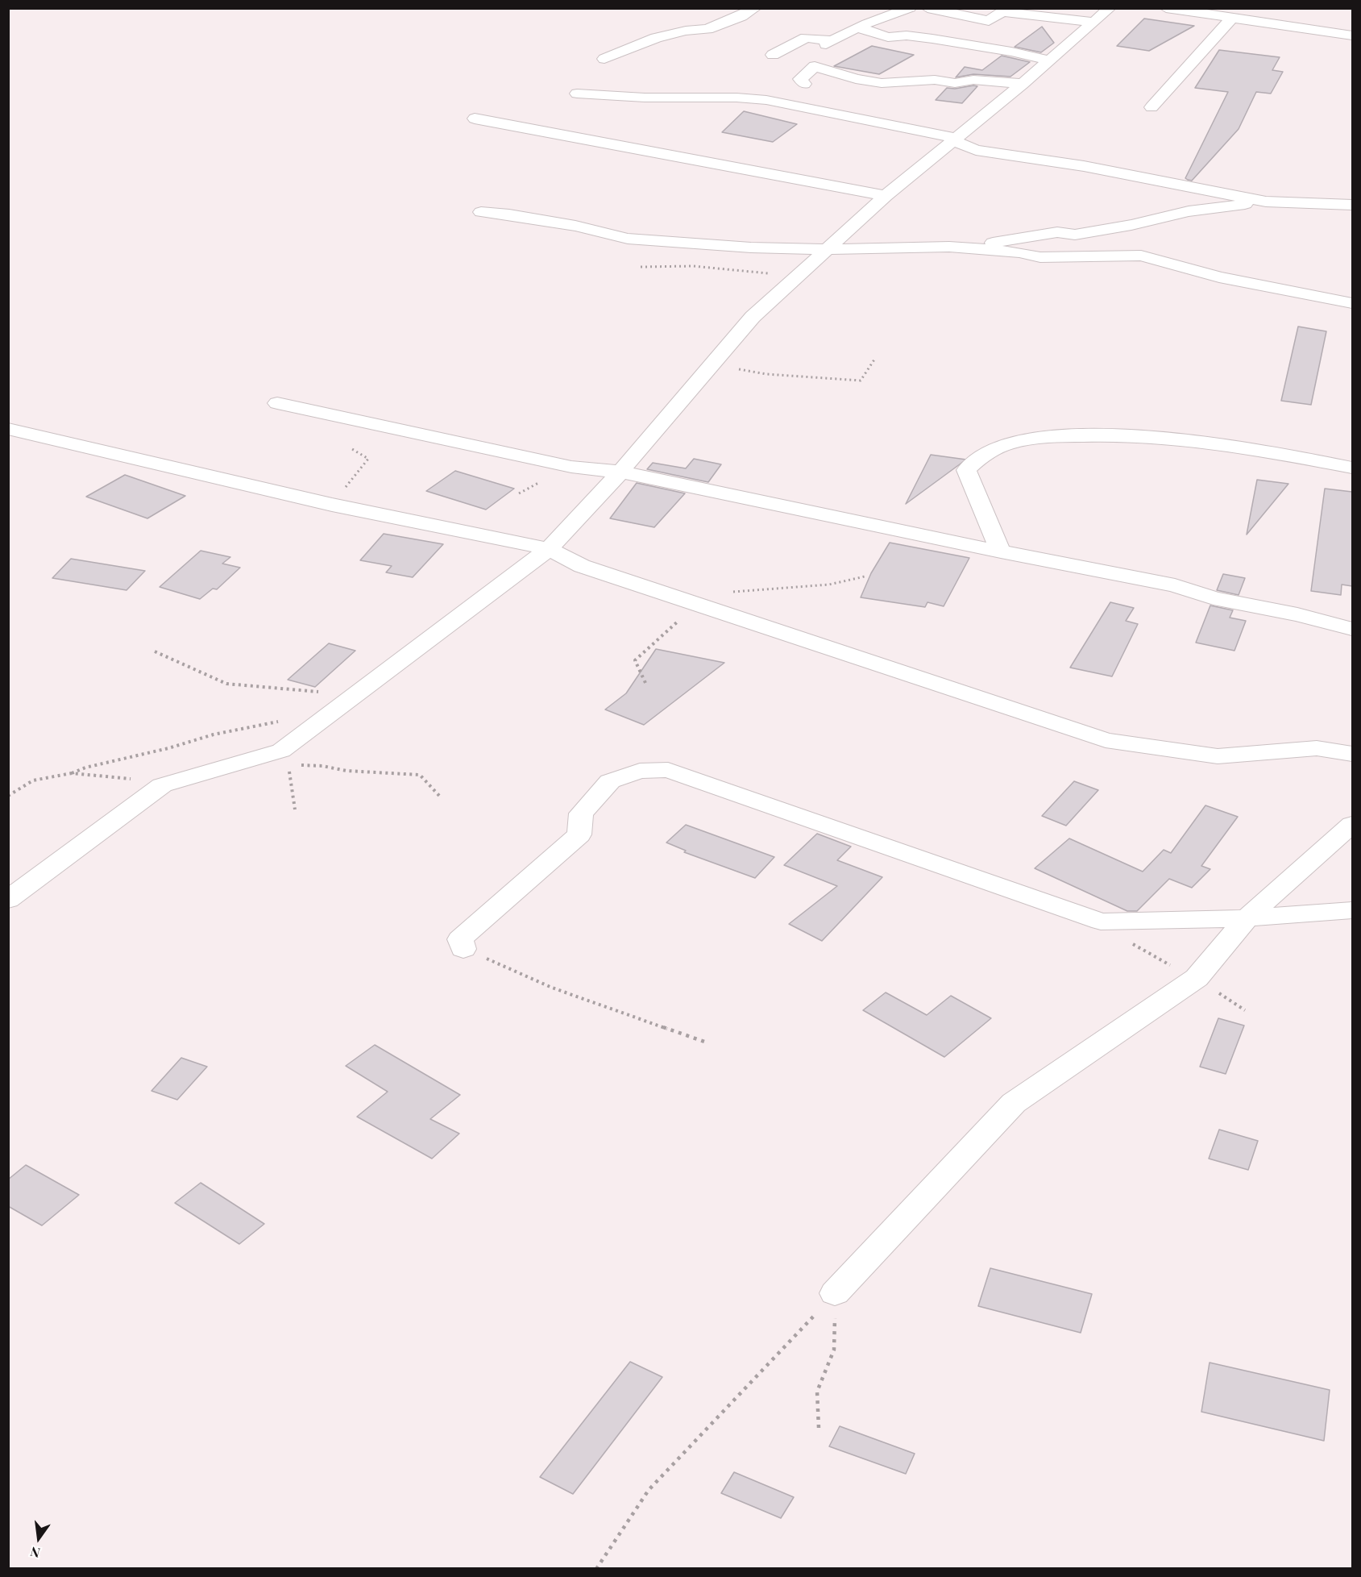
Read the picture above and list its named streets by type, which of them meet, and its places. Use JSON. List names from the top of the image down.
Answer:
{
  "north": "bottom"
}
